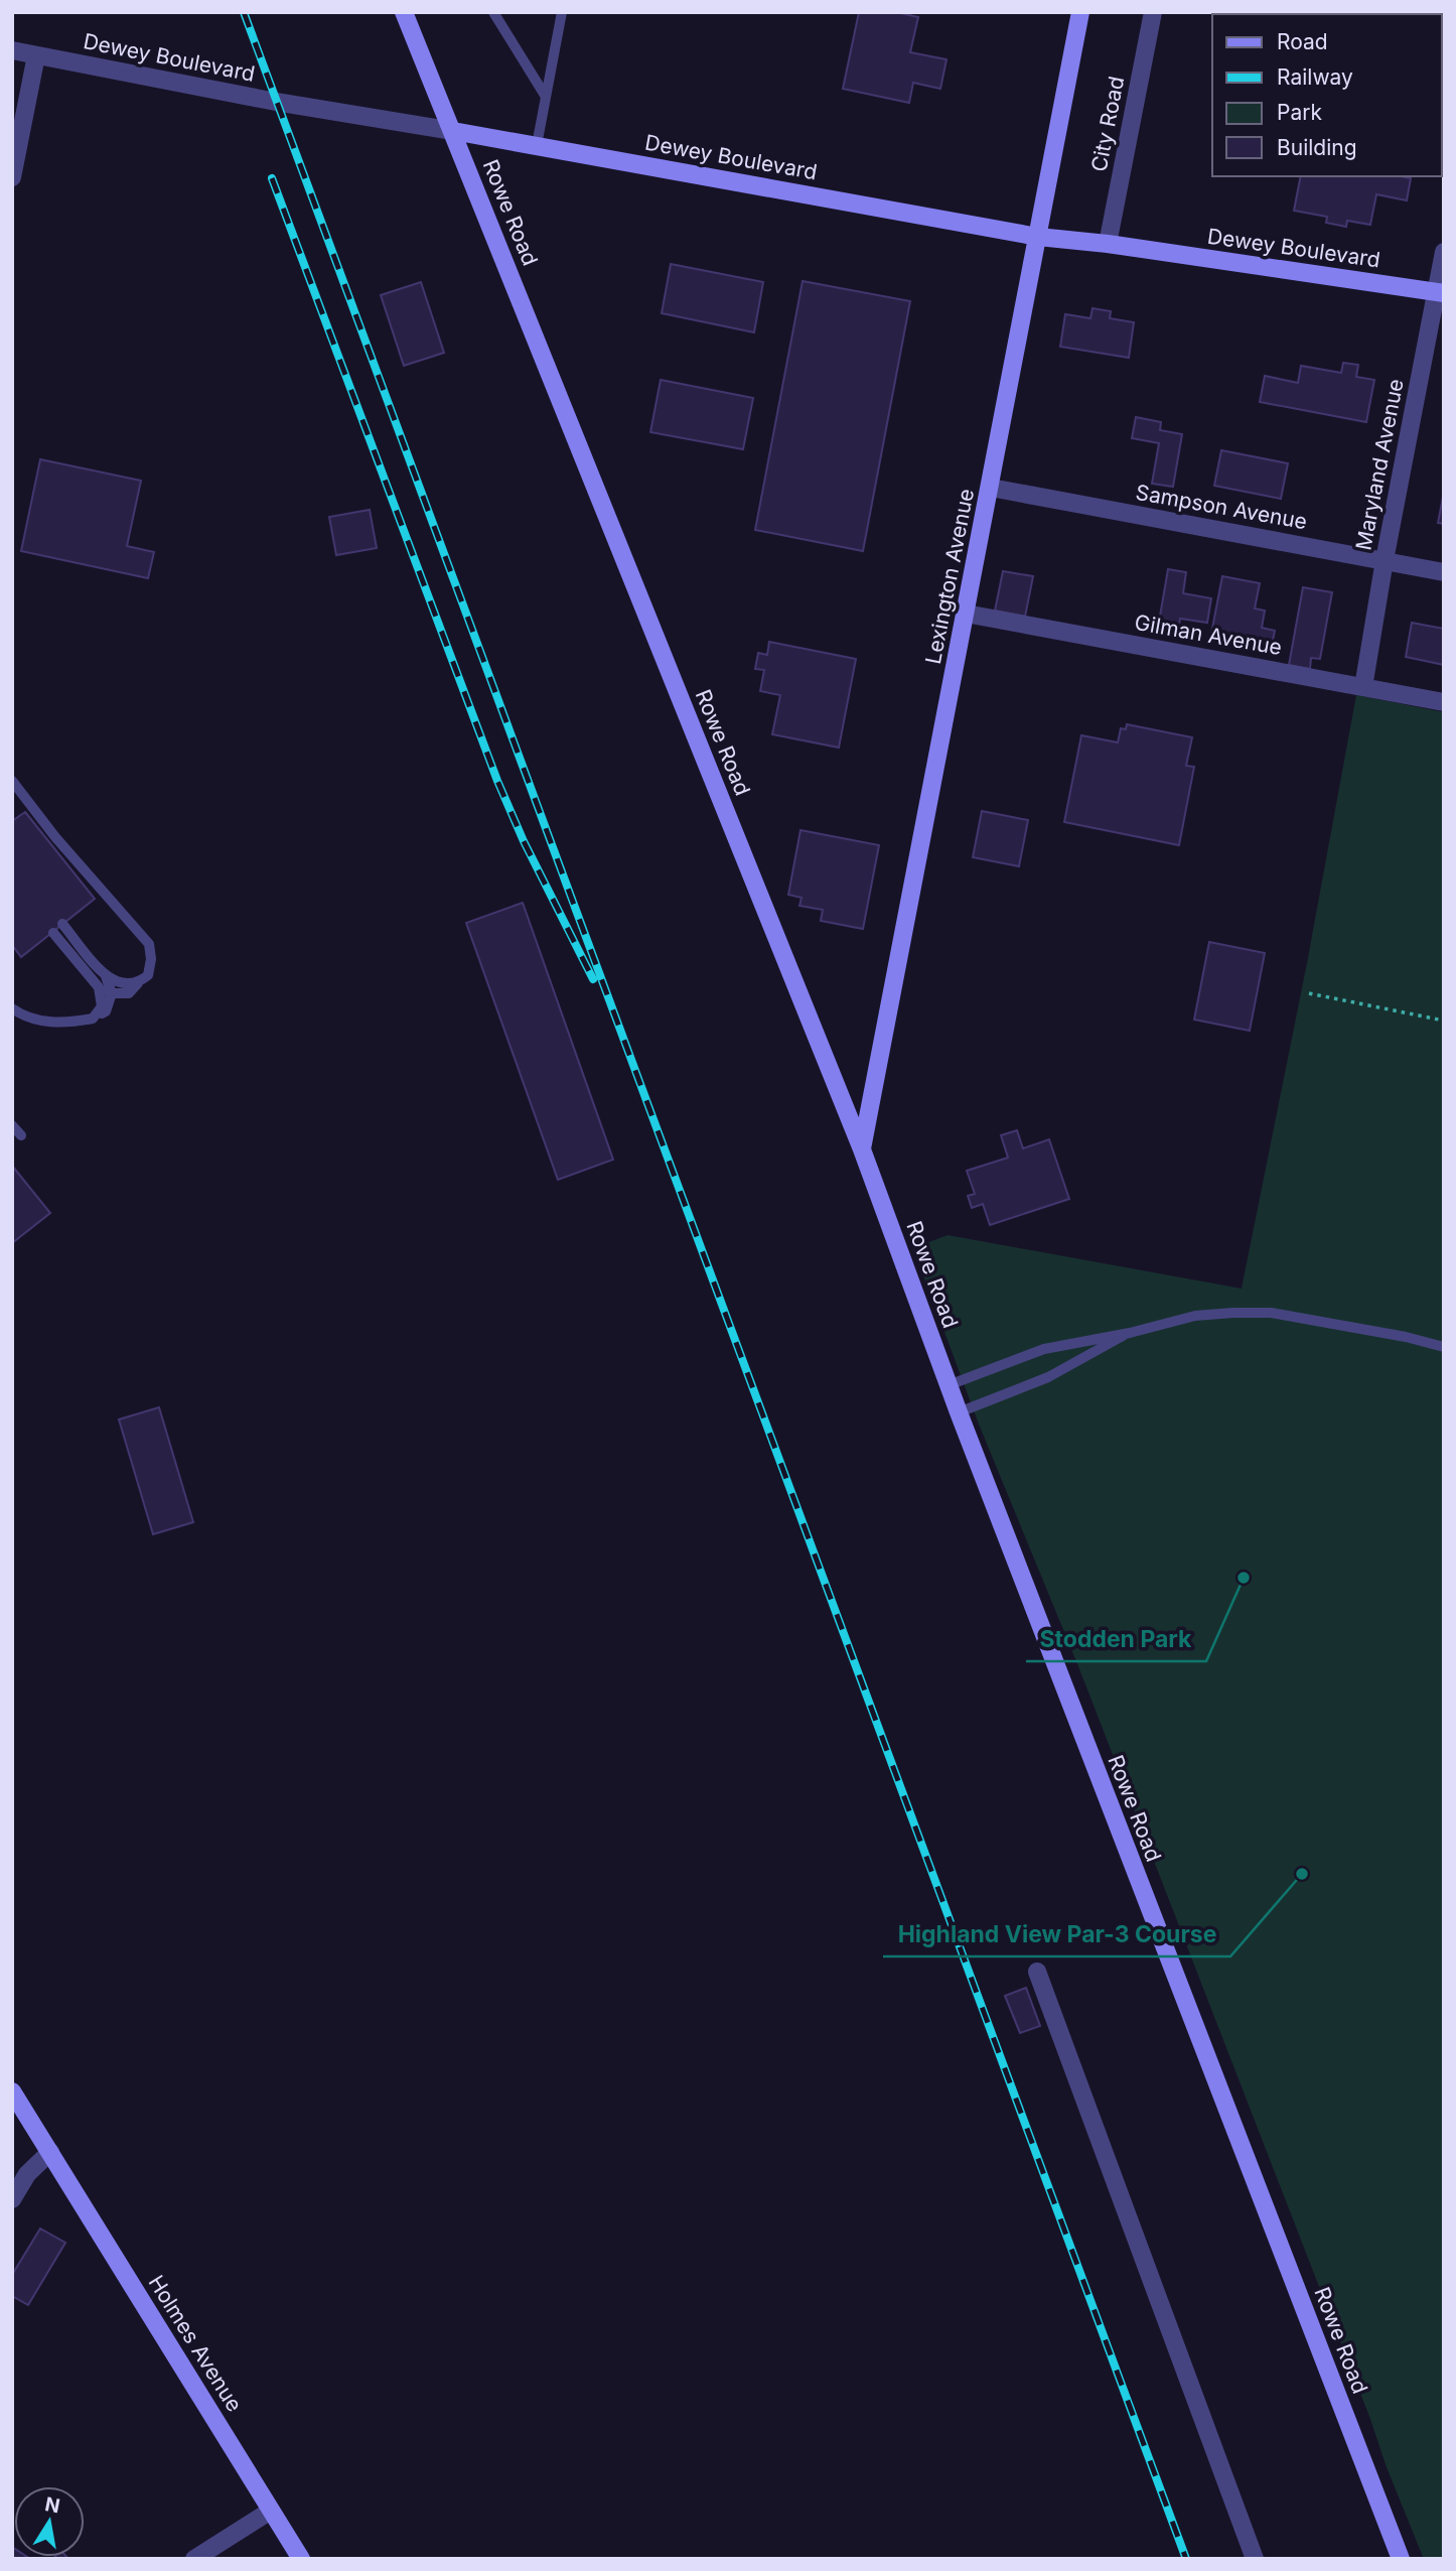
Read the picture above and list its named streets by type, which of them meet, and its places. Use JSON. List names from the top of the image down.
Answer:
{
  "streets": {
    "main road": [
      "Dewey Boulevard",
      "Rowe Road",
      "Lexington Avenue",
      "Holmes Avenue"
    ],
    "street": [
      "City Road",
      "Maryland Avenue",
      "Sampson Avenue",
      "Gilman Avenue"
    ]
  },
  "crossings": [
    ["Dewey Boulevard", "City Road"],
    ["Dewey Boulevard", "Rowe Road"],
    ["Dewey Boulevard", "Maryland Avenue"],
    ["Dewey Boulevard", "Lexington Avenue"],
    ["Rowe Road", "Lexington Avenue"],
    ["Maryland Avenue", "Sampson Avenue"],
    ["Maryland Avenue", "Gilman Avenue"],
    ["Sampson Avenue", "Lexington Avenue"],
    ["Lexington Avenue", "Gilman Avenue"]
  ],
  "places": ["Stodden Park", "Highland View Par-3 Course"],
  "legend": [
    "Road",
    "Railway",
    "Park",
    "Building"
  ],
  "north": "top"
}
